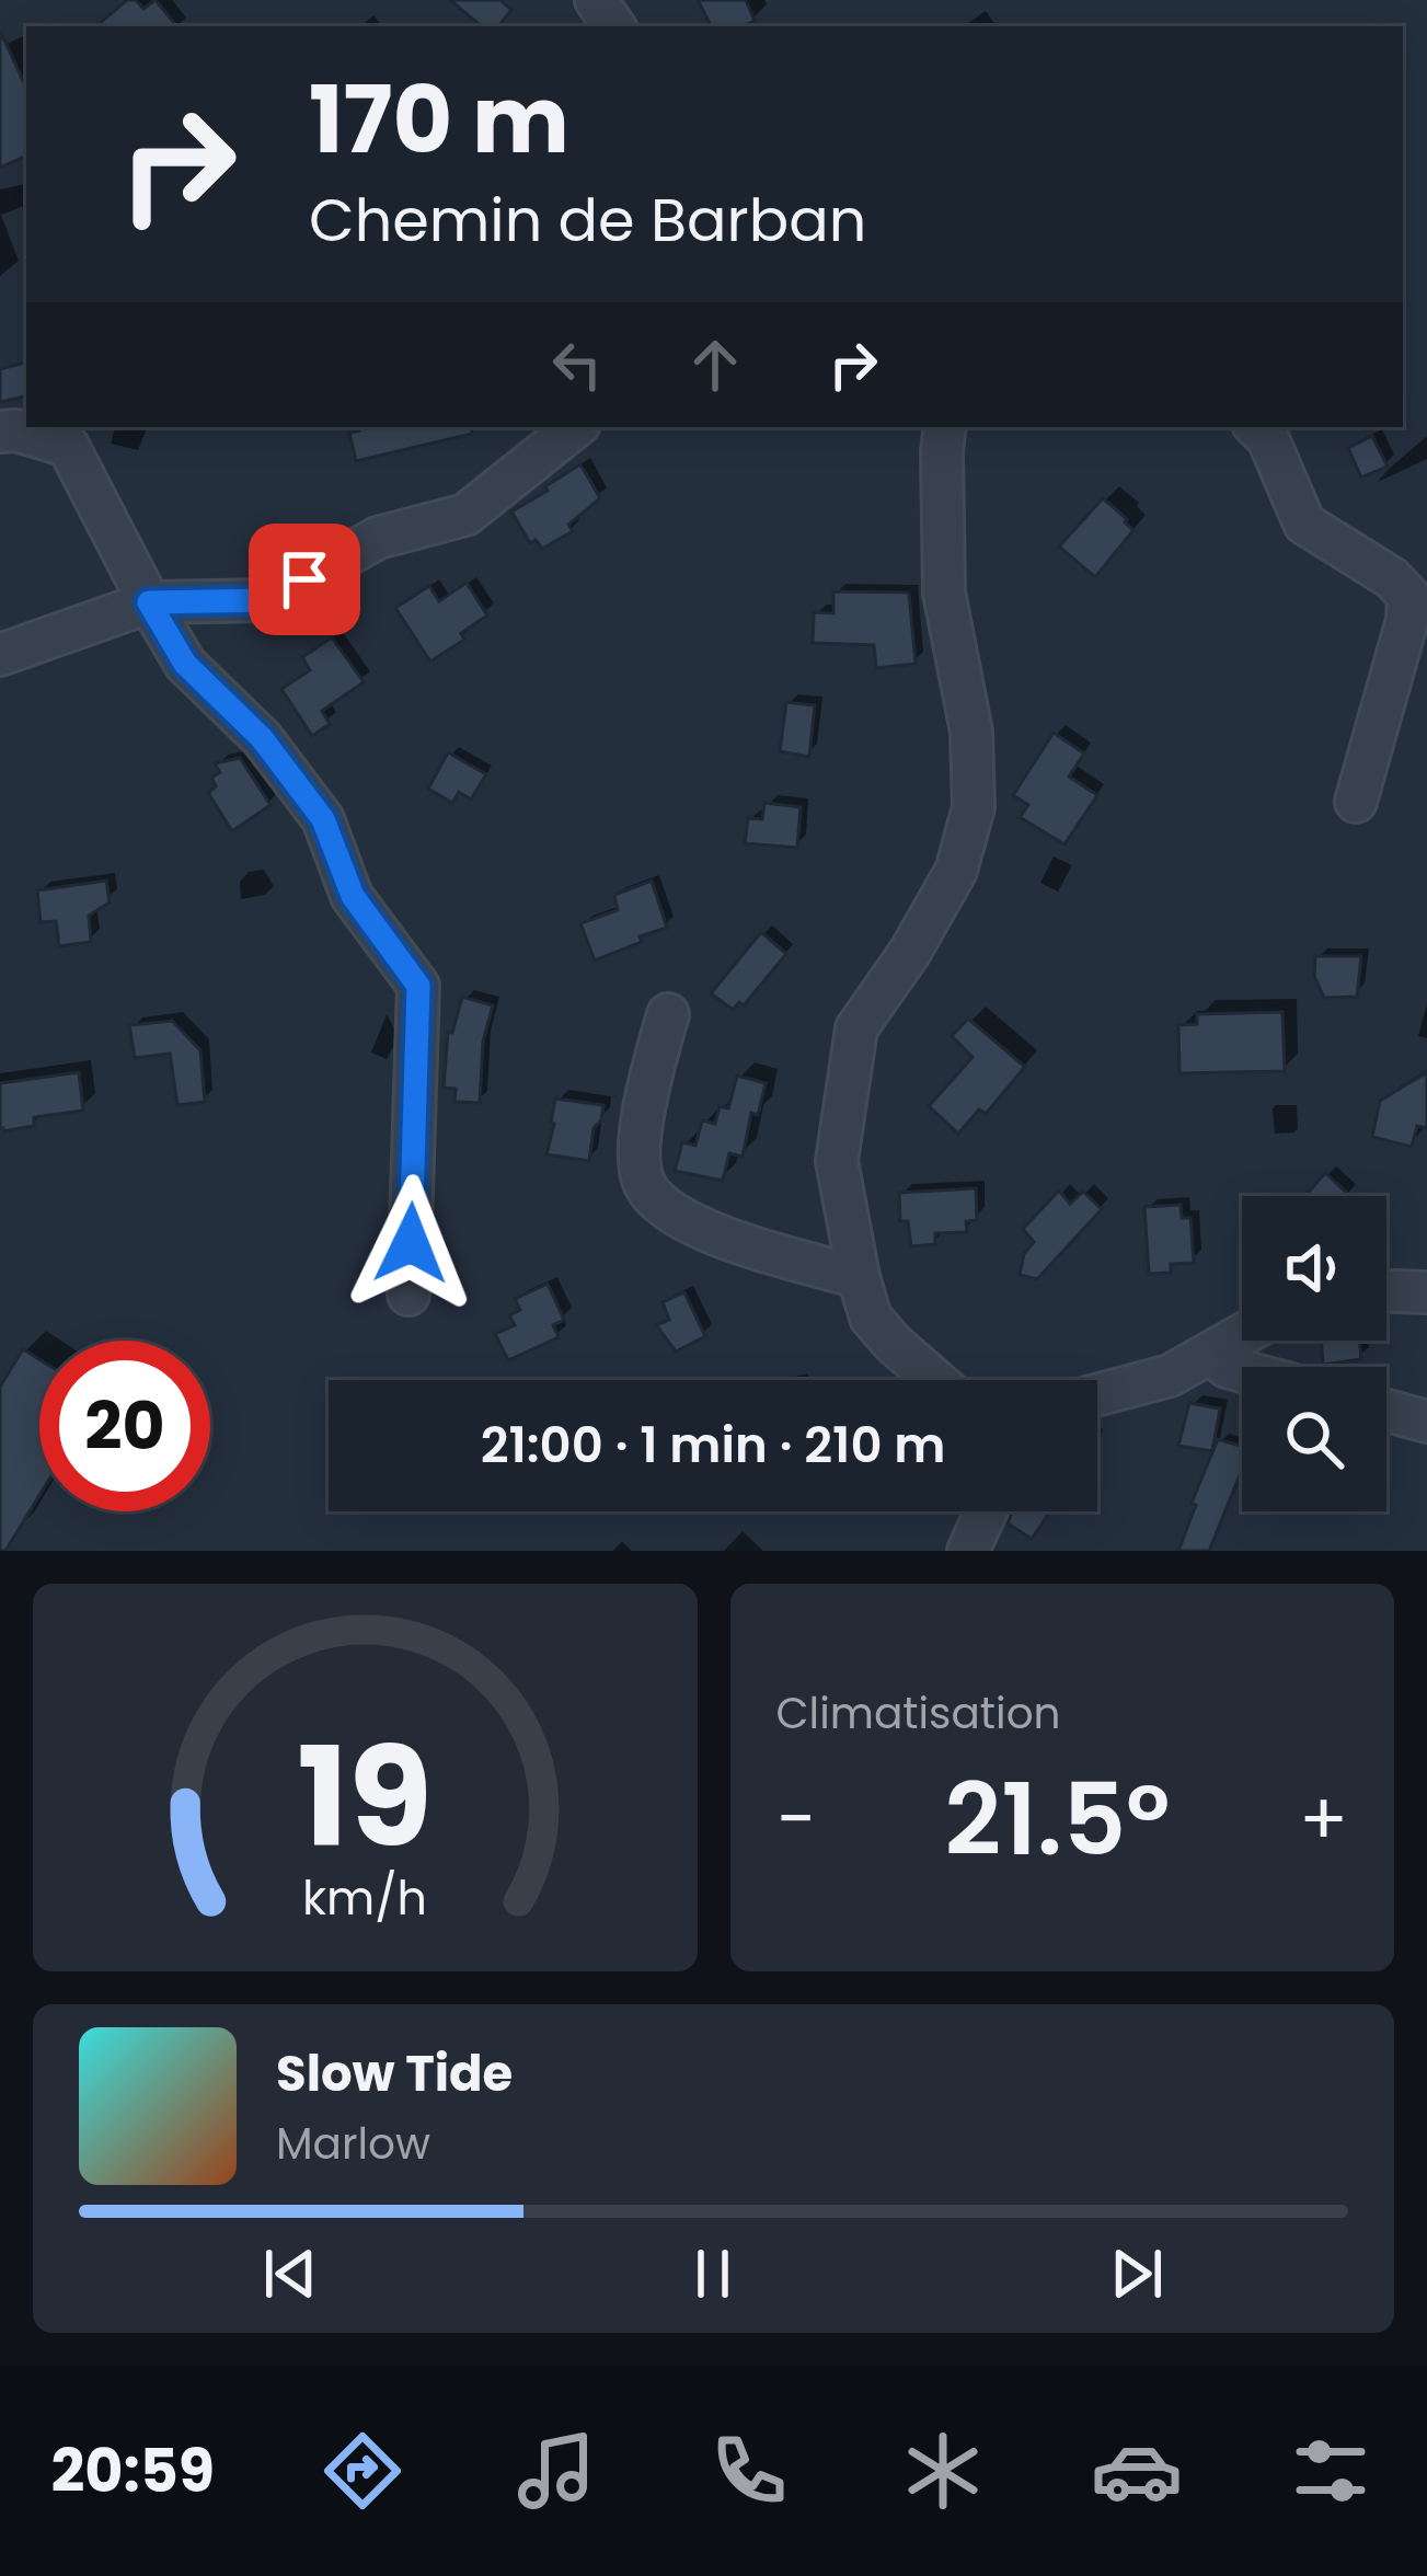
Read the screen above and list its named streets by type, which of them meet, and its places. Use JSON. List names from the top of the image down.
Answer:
{
  "page": {
    "turn": ["170 m", "Chemin de Barban"],
    "limit": "20",
    "trip": "21:00 · 1 min · 210 m",
    "tile": "Climatisation",
    "heat": ["−", "21.5°", "+"],
    "song": ["Slow Tide", "Marlow"],
    "tabs": "20:59",
    "gauge": ["19", "km/h"]
  }
}
